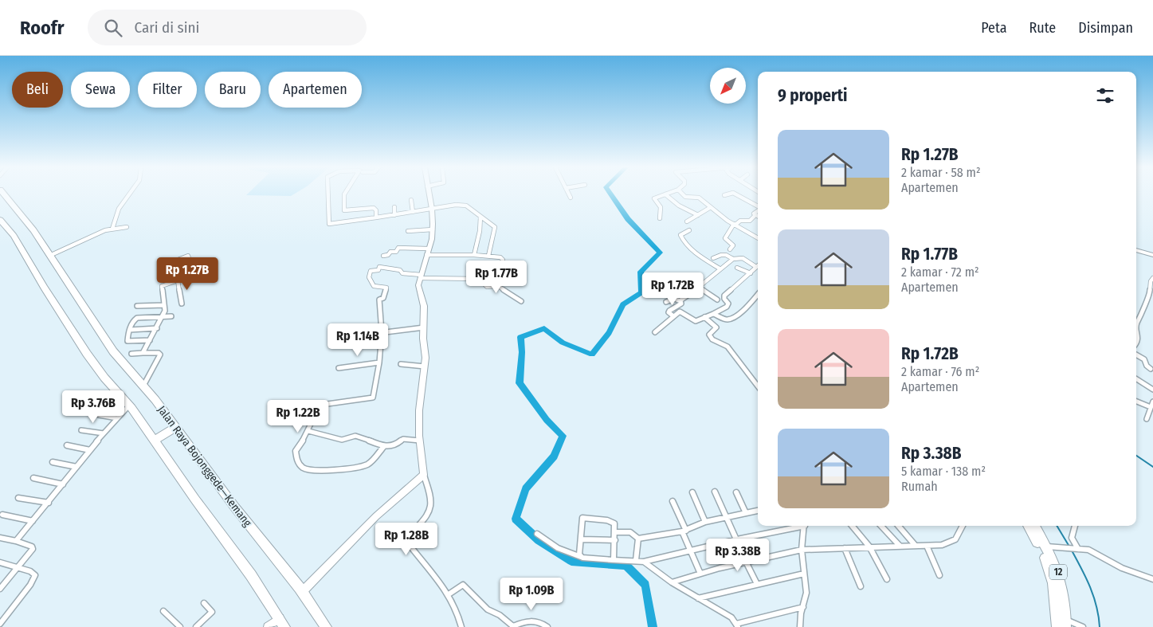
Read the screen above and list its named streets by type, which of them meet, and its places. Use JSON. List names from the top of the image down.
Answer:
{
  "streets": {
    "highway": ["Jalan Raya Bojonggede—Kemang", "12"]
  },
  "north": "bottom left",
  "page": {
    "header": "Roofr",
    "search": "Cari di sini",
    "nav": ["Peta", "Rute", "Disimpan"],
    "chip": [
      "Beli",
      "Sewa",
      "Filter",
      "Baru",
      "Apartemen"
    ],
    "heading": "9 properti",
    "list": [
      {
        "name": "Rp 1.27B",
        "note": "2 kamar · 58 m² · Apartemen"
      },
      {
        "name": "Rp 1.77B",
        "note": "2 kamar · 72 m² · Apartemen"
      },
      {
        "name": "Rp 1.72B",
        "note": "2 kamar · 76 m² · Apartemen"
      },
      {
        "name": "Rp 3.38B",
        "note": "5 kamar · 138 m² · Rumah"
      }
    ],
    "price": [
      "Rp 1.27B",
      "Rp 1.77B",
      "Rp 1.72B",
      "Rp 1.14B",
      "Rp 3.76B",
      "Rp 1.22B",
      "Rp 1.28B",
      "Rp 3.38B",
      "Rp 1.09B"
    ]
  }
}
